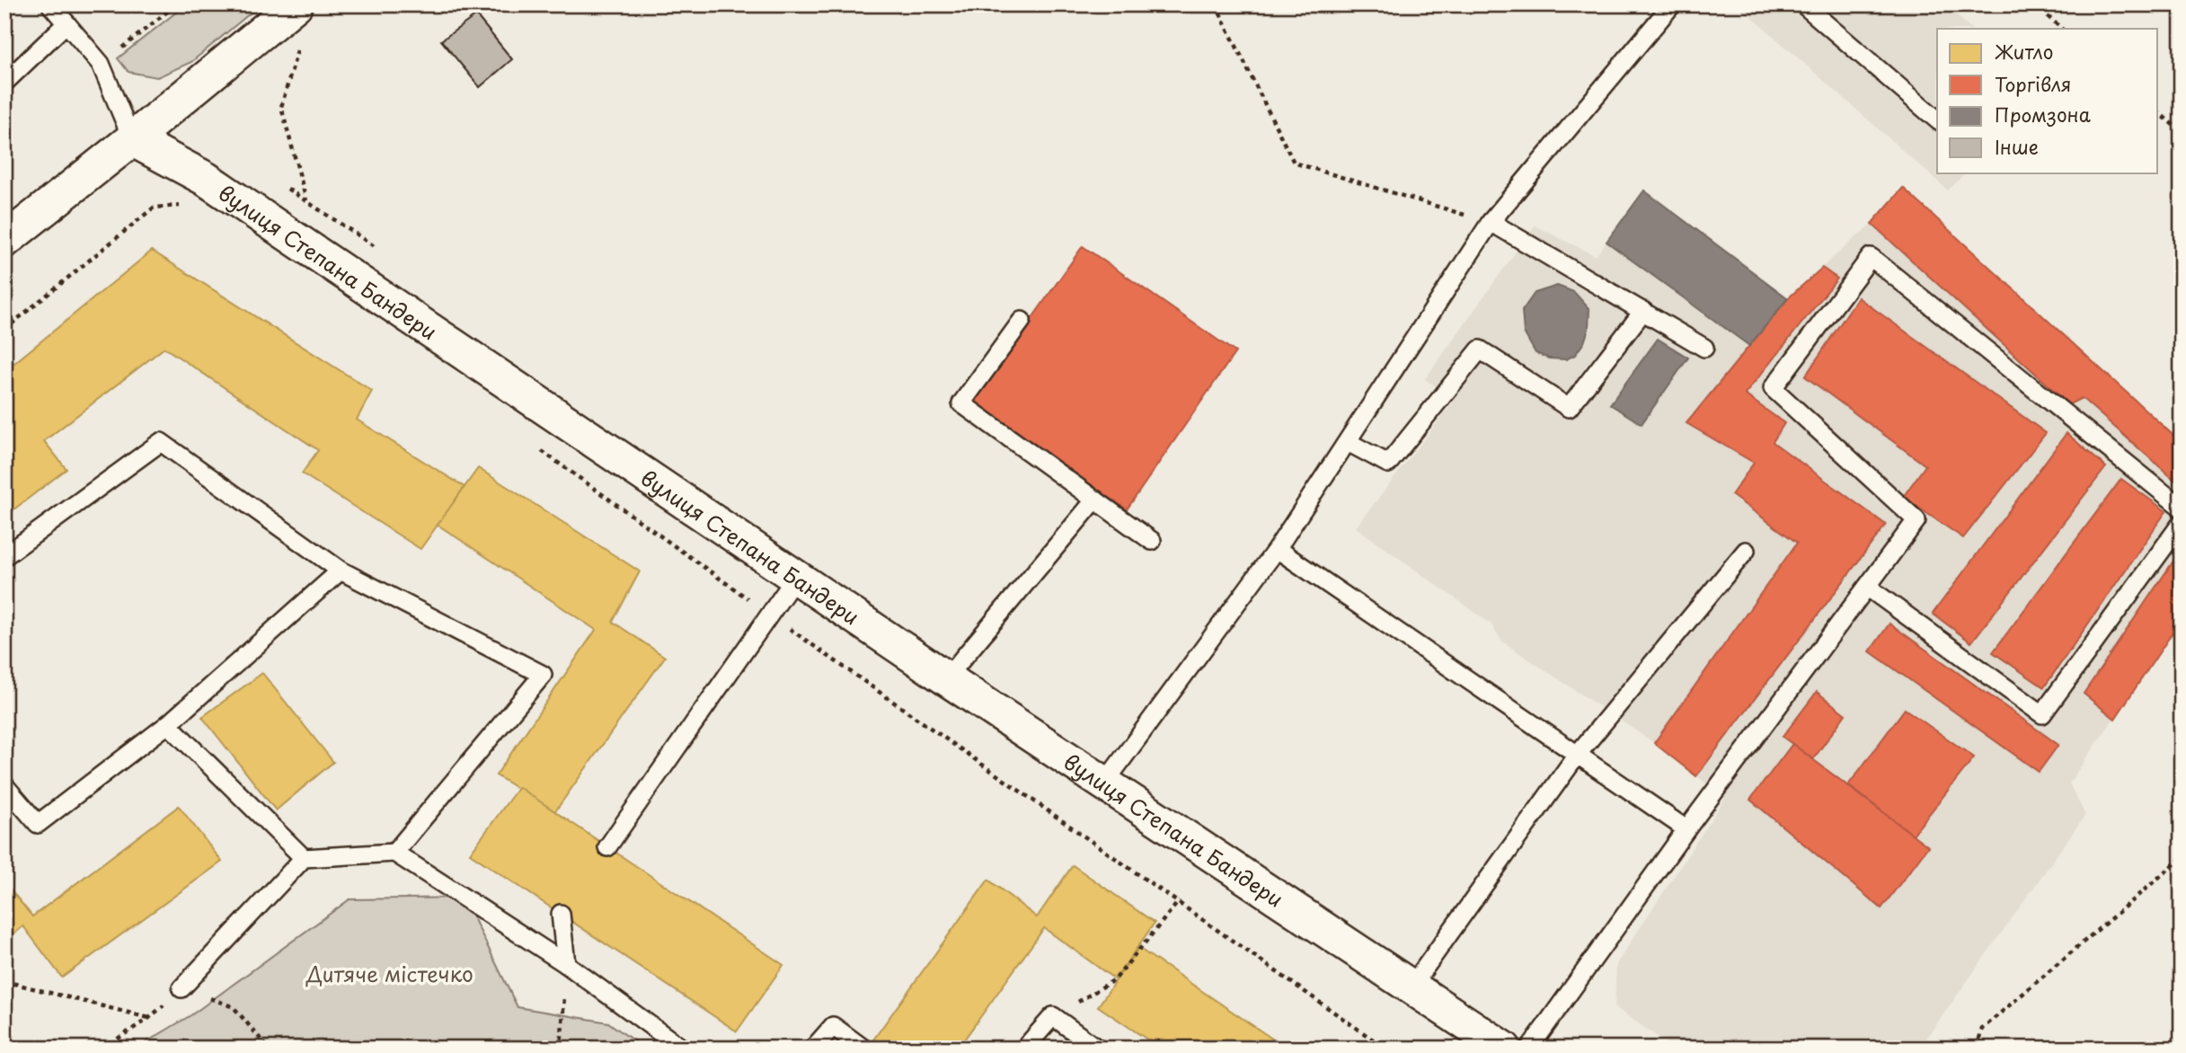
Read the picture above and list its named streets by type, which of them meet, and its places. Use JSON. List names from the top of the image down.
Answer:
{
  "streets": {
    "street": ["вулиця Степана Бандери"]
  },
  "parks": ["Дитяче містечко"],
  "legend": [
    "Житло",
    "Торгівля",
    "Промзона",
    "Інше"
  ]
}
